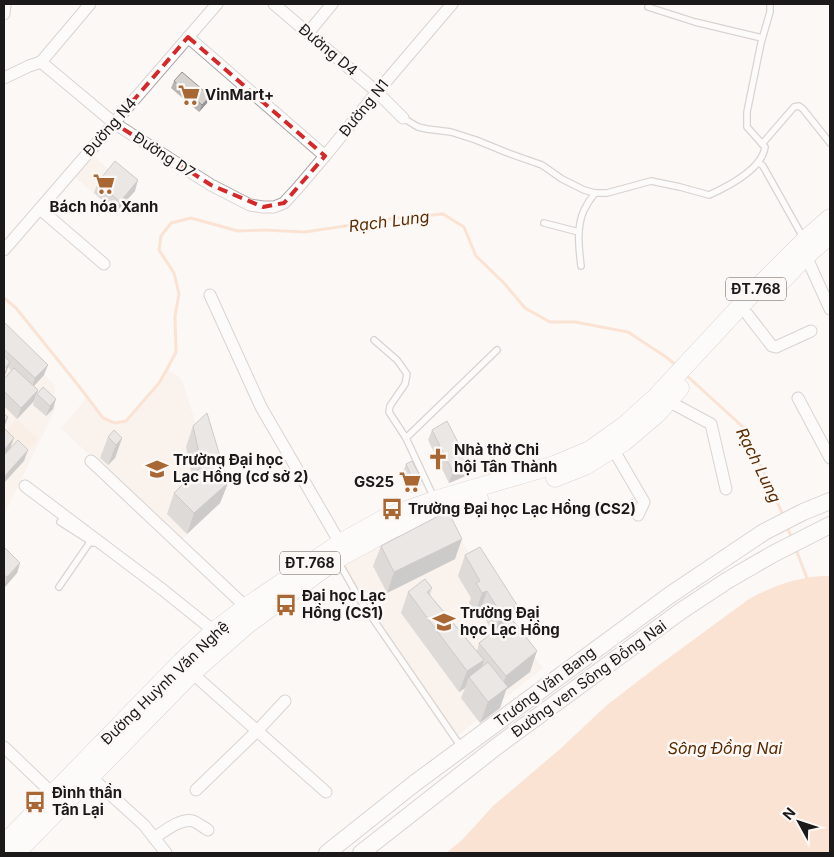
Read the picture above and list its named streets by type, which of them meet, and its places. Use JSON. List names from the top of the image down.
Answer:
{
  "streets": {
    "main road": [
      "ĐT.768",
      "Đường ven Sông Đồng Nai",
      "Đường Huỳnh Văn Nghệ",
      "Trương Văn Bang"
    ],
    "street": [
      "Đường D4",
      "Đường N1",
      "Đường N4",
      "Đường D7"
    ]
  },
  "crossings": [
    ["Đường D4", "Đường N1"],
    ["Đường N1", "Đường D7"],
    ["Đường N4", "Đường D7"]
  ],
  "water": ["Rạch Lung", "Sông Đồng Nai"],
  "places": {
    "supermarket": ["VinMart+", "Bách hóa Xanh", "GS25"],
    "church": ["Nhà thờ Chi hội Tân Thành"],
    "school or university": ["Trường Đại học Lạc Hồng (cơ sở 2)", "Trường Đại học Lạc Hồng"],
    "bus stop": ["Trường Đại học Lạc Hồng (CS2)", "Đại học Lạc Hồng (CS1)", "Đình thần Tân Lại"]
  },
  "north": "top left"
}
